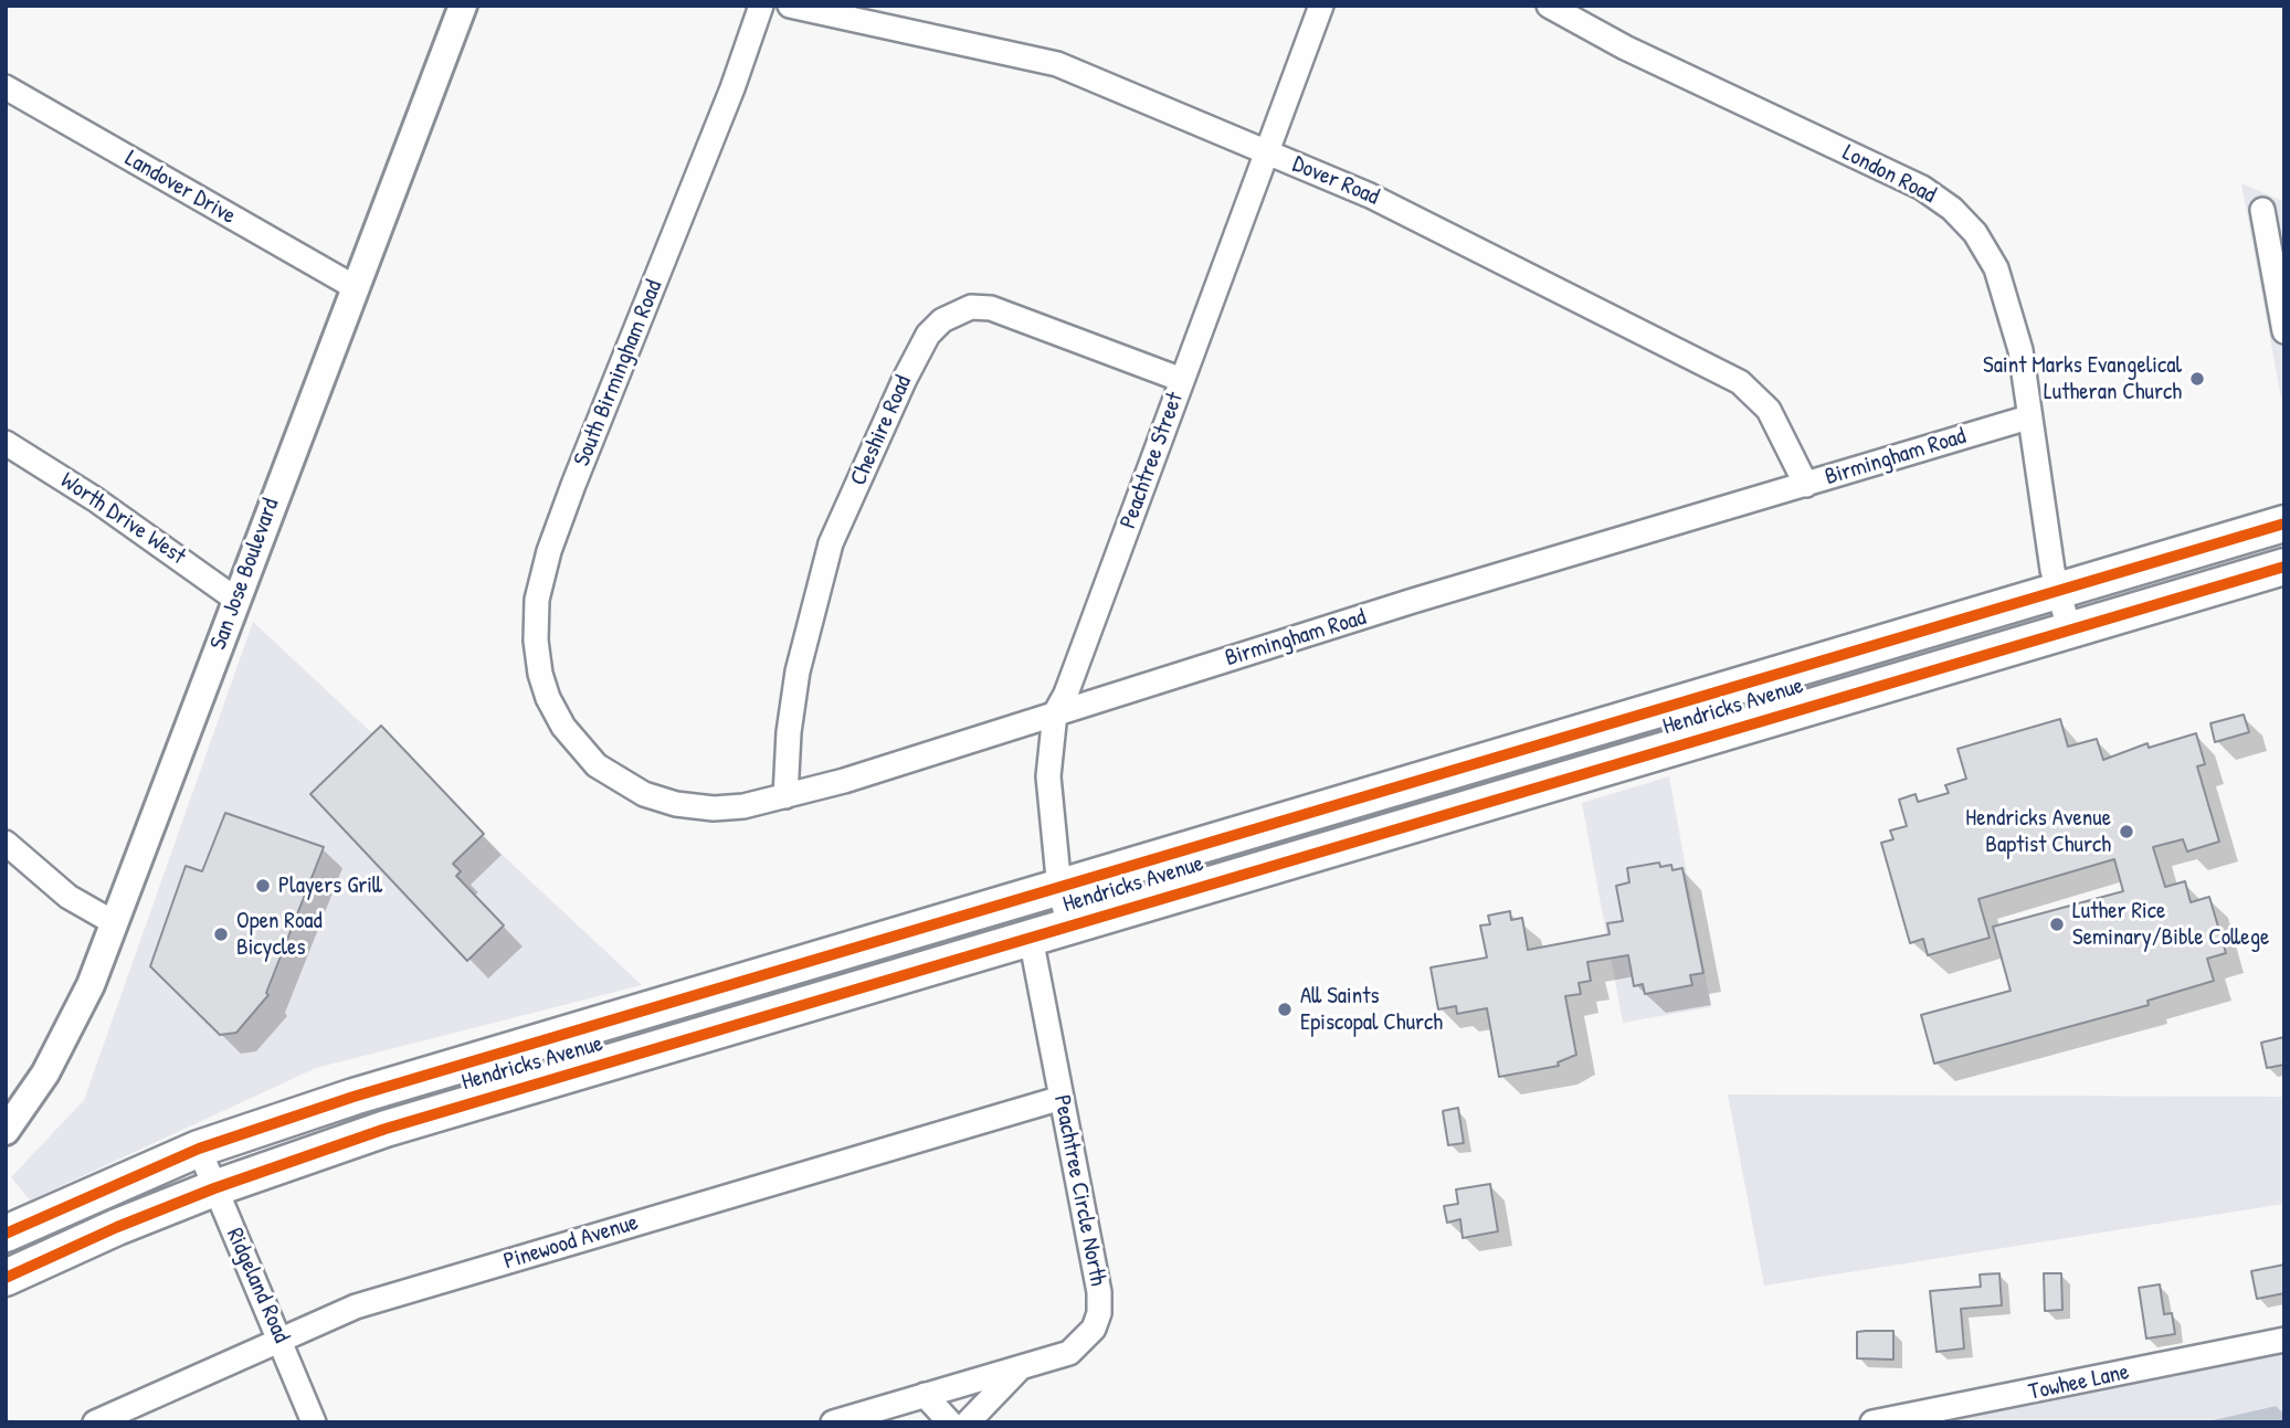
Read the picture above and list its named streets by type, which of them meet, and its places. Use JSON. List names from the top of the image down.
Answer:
{
  "streets": {
    "main road": ["Hendricks Avenue"],
    "street": [
      "London Road",
      "Dover Road",
      "Landover Drive",
      "South Birmingham Road",
      "Cheshire Road",
      "Birmingham Road",
      "Peachtree Street",
      "Worth Drive West",
      "San Jose Boulevard",
      "Peachtree Circle North",
      "Pinewood Avenue",
      "Ridgeland Road",
      "Towhee Lane"
    ]
  },
  "crossings": [
    ["London Road", "Birmingham Road"],
    ["London Road", "Hendricks Avenue"],
    ["Dover Road", "Birmingham Road"],
    ["Dover Road", "Peachtree Street"],
    ["Landover Drive", "San Jose Boulevard"],
    ["South Birmingham Road", "Birmingham Road"],
    ["Cheshire Road", "Birmingham Road"],
    ["Cheshire Road", "Peachtree Street"],
    ["Birmingham Road", "Peachtree Street"],
    ["Peachtree Street", "Hendricks Avenue"],
    ["Worth Drive West", "San Jose Boulevard"],
    ["Hendricks Avenue", "Peachtree Circle North"],
    ["Hendricks Avenue", "Ridgeland Road"],
    ["Peachtree Circle North", "Pinewood Avenue"],
    ["Pinewood Avenue", "Ridgeland Road"]
  ],
  "places": [
    "Saint Marks Evangelical Lutheran Church",
    "Hendricks Avenue Baptist Church",
    "Players Grill",
    "Luther Rice Seminary/Bible College",
    "Open Road Bicycles",
    "All Saints Episcopal Church"
  ]
}
